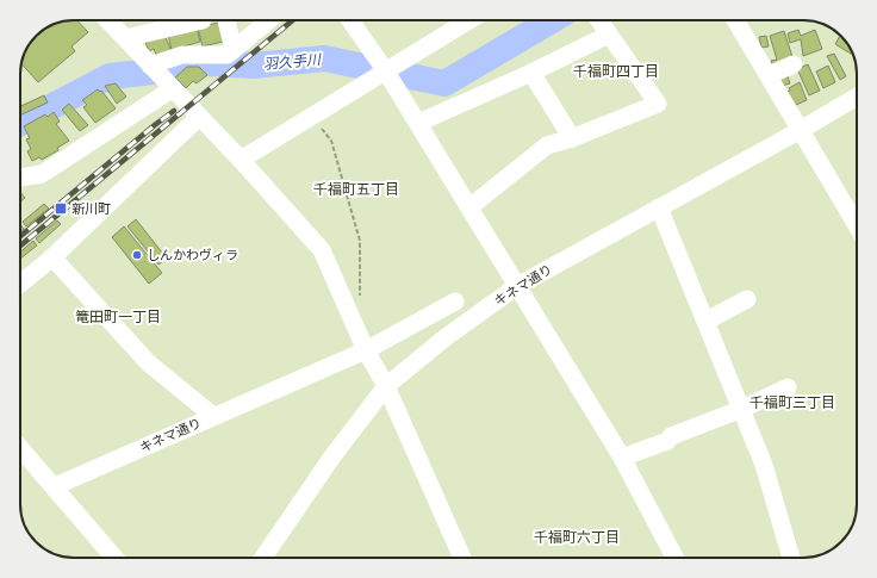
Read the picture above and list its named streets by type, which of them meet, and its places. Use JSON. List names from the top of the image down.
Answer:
{
  "streets": {
    "street": ["キネマ通り"]
  },
  "districts": [
    "千福町四丁目",
    "千福町五丁目",
    "篭田町一丁目",
    "千福町三丁目",
    "千福町六丁目"
  ],
  "water": ["羽久手川"],
  "places": {
    "transit": ["新川町"],
    "other": ["しんかわヴィラ"]
  }
}
